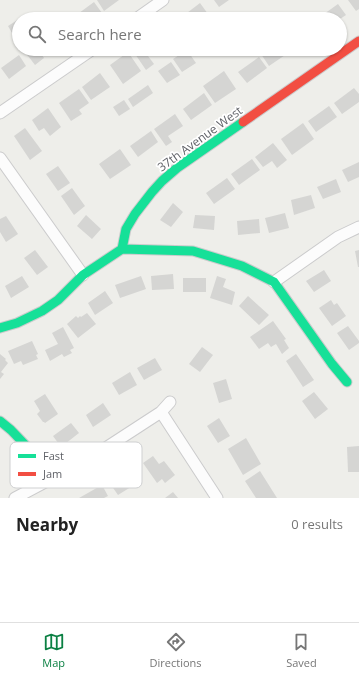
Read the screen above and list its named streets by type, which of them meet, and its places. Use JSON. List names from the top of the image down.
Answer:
{
  "streets": {
    "street": ["37th Avenue West"]
  },
  "legend": ["Fast", "Jam"],
  "page": {
    "search": "Search here",
    "heading": ["Nearby", "0 results"],
    "nav": ["Map", "Directions", "Saved"]
  }
}
